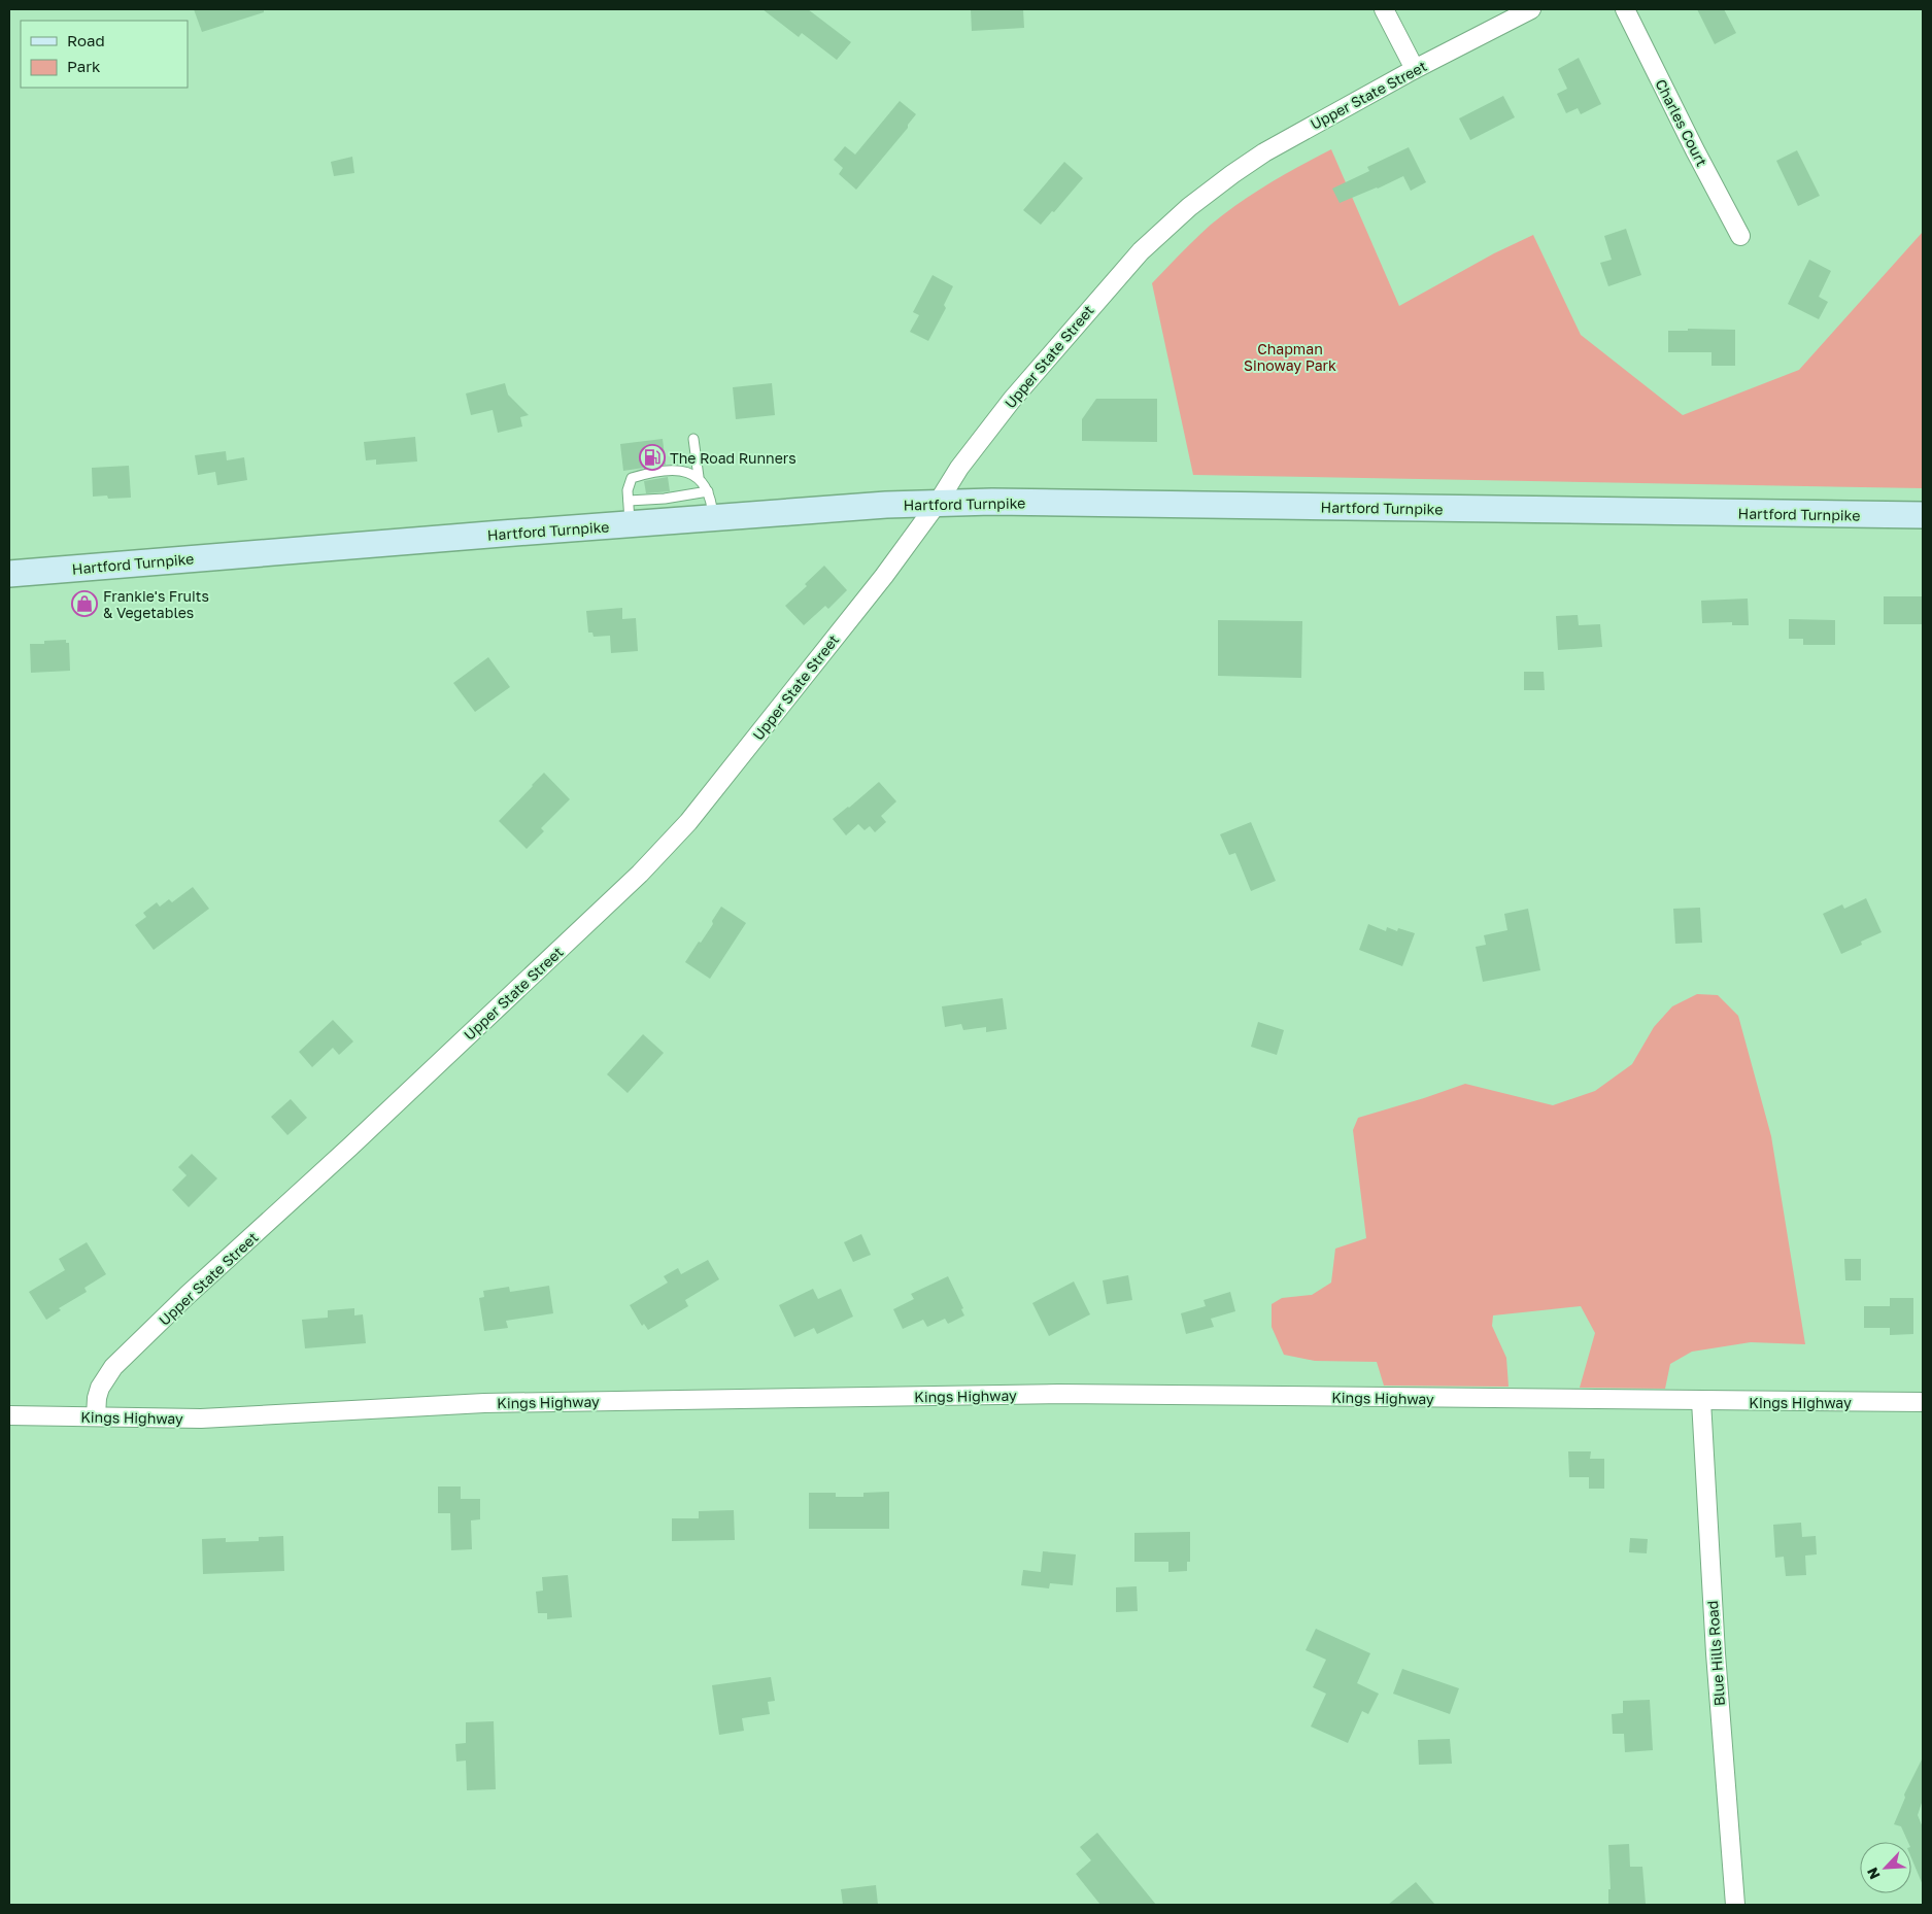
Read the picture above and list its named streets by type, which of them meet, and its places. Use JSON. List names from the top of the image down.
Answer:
{
  "streets": {
    "main road": ["Hartford Turnpike"],
    "street": [
      "Upper State Street",
      "Charles Court",
      "Kings Highway",
      "Blue Hills Road"
    ]
  },
  "crossings": [
    ["Upper State Street", "Hartford Turnpike"],
    ["Upper State Street", "Kings Highway"],
    ["Kings Highway", "Blue Hills Road"]
  ],
  "parks": ["Chapman Sinoway Park"],
  "places": {
    "fuel station": ["The Road Runners"],
    "shop": ["Frankie's Fruits & Vegetables"]
  },
  "legend": ["Road", "Park"],
  "north": "bottom left"
}
